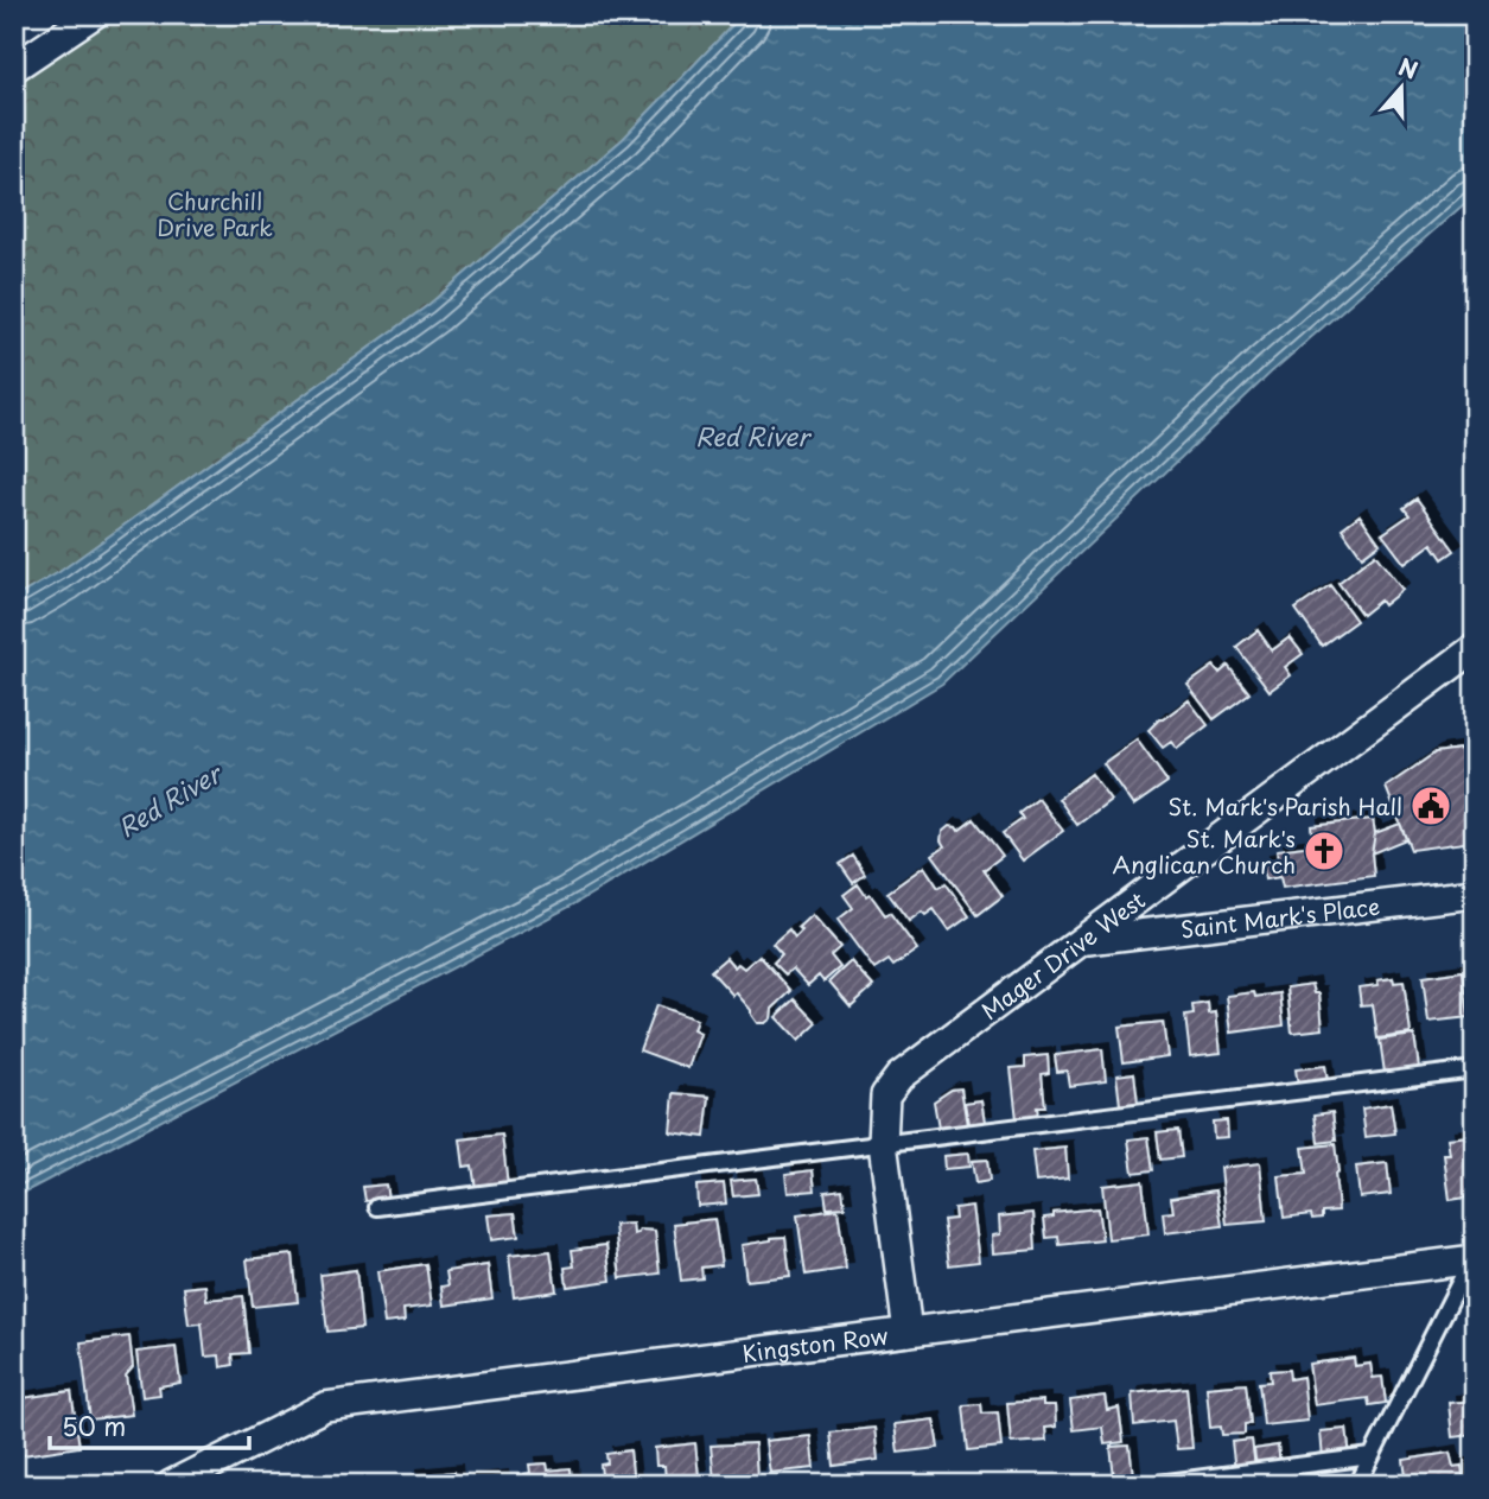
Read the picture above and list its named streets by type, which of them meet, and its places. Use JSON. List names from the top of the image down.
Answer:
{
  "streets": {
    "street": ["Saint Mark's Place", "Mager Drive West", "Kingston Row"]
  },
  "crossings": [
    ["Saint Mark's Place", "Mager Drive West"],
    ["Mager Drive West", "Kingston Row"]
  ],
  "water": ["Red River"],
  "parks": ["Churchill Drive Park"],
  "places": {
    "public building": ["St. Mark's Parish Hall"],
    "church": ["St. Mark's Anglican Church"]
  },
  "scale_bar": "50 m",
  "north": "top"
}
